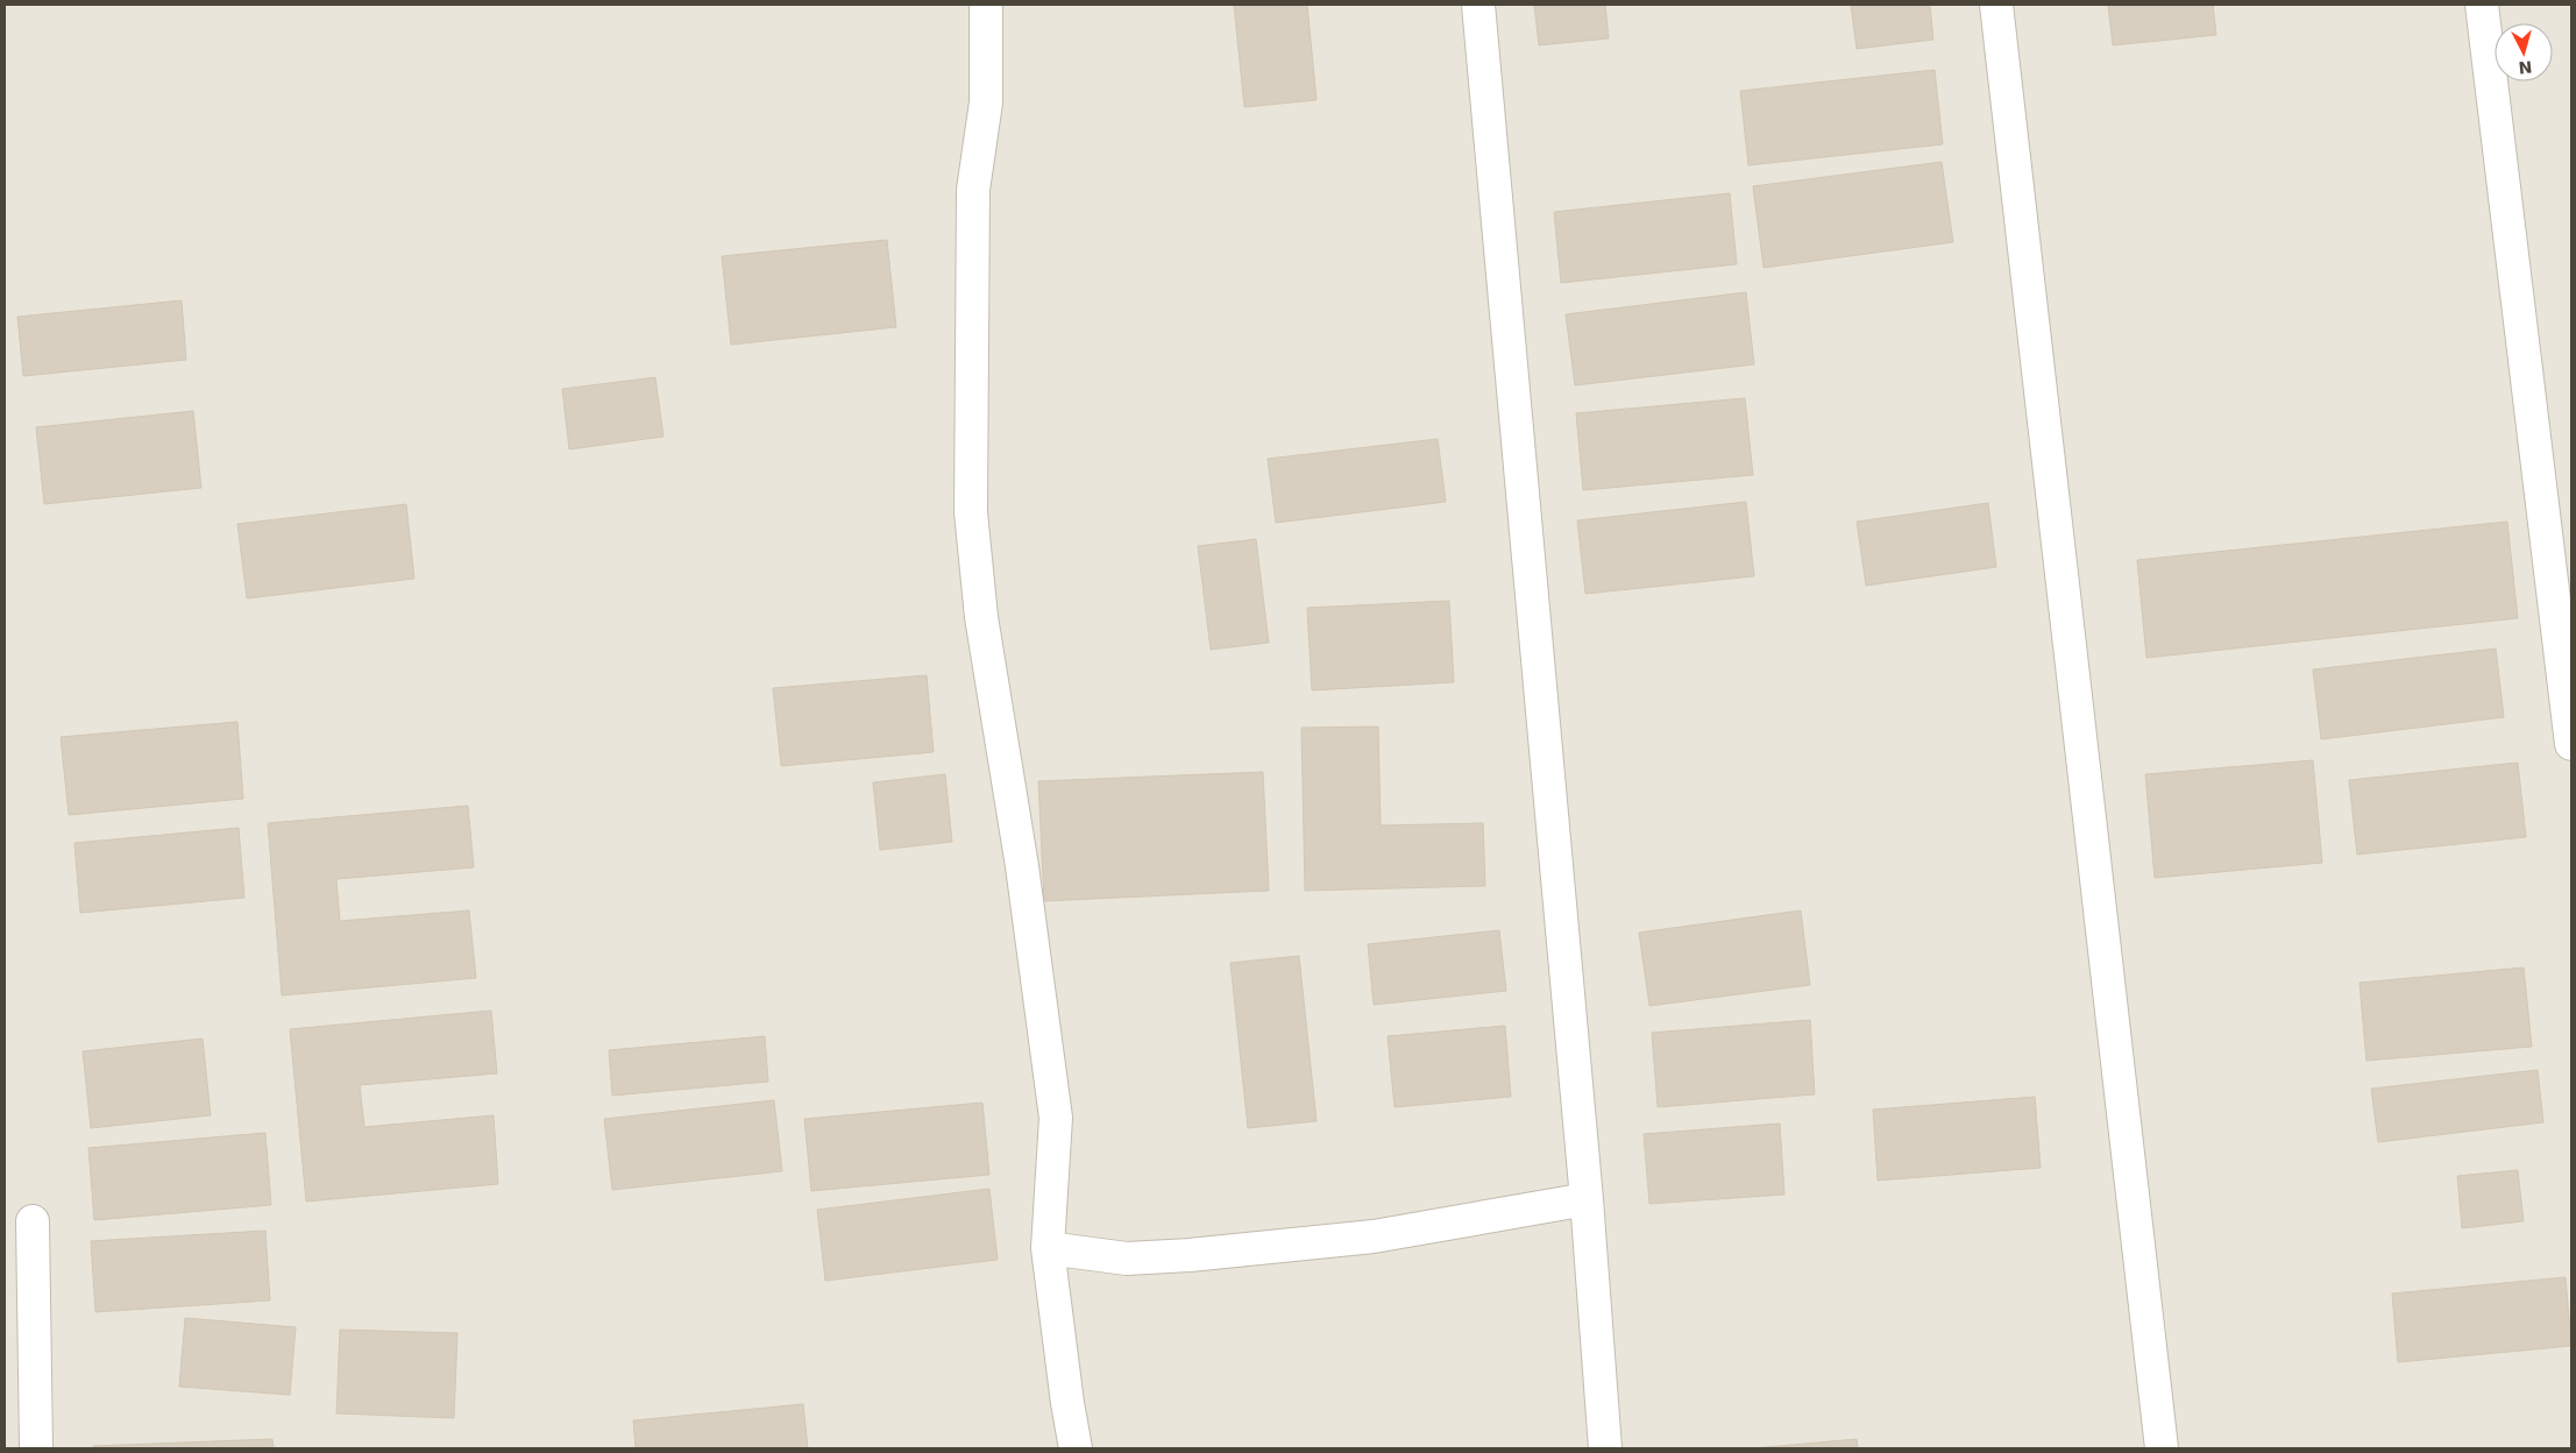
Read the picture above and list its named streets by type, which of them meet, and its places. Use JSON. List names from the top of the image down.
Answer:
{
  "north": "bottom"
}
